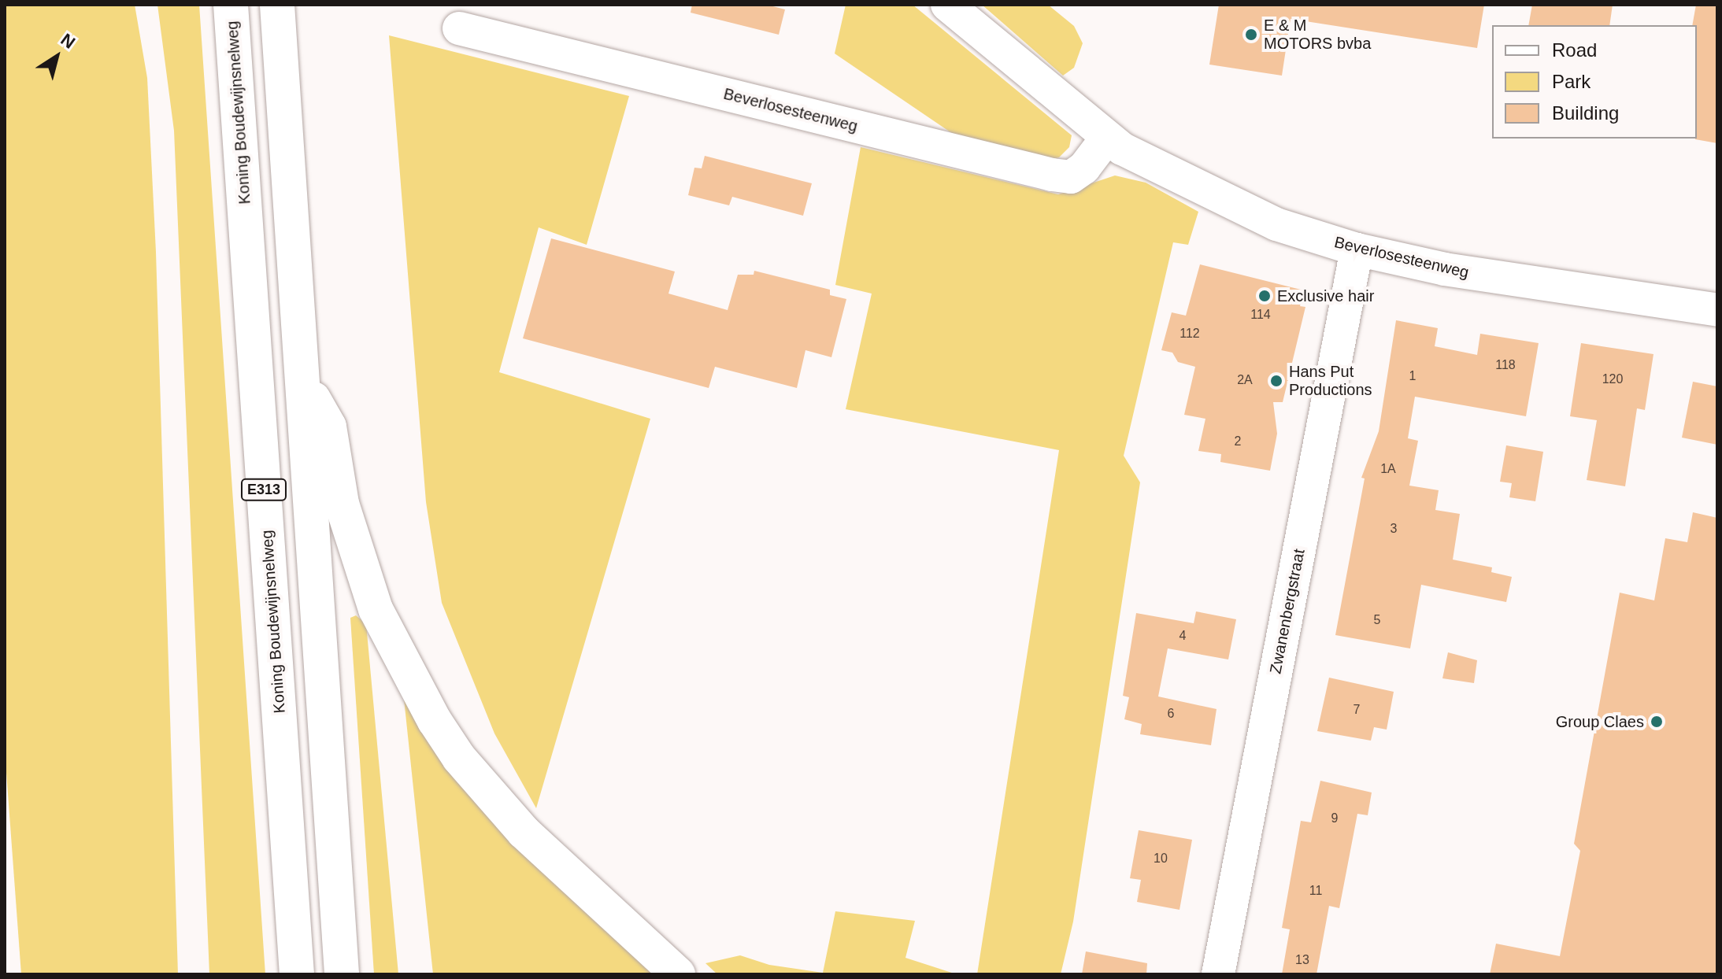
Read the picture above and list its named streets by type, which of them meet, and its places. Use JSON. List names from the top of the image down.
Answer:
{
  "streets": {
    "highway": ["Koning Boudewijnsnelweg", "E313"],
    "street": ["Beverlosesteenweg", "Zwanenbergstraat"]
  },
  "crossings": [
    ["Beverlosesteenweg", "Zwanenbergstraat"]
  ],
  "places": [
    "E & M MOTORS bvba",
    "Exclusive hair",
    "Hans Put Productions",
    "Group Claes"
  ],
  "house_numbers": [
    "114",
    "112",
    "118",
    "1",
    "120",
    "2A",
    "2",
    "1A",
    "3",
    "5",
    "4",
    "7",
    "6",
    "9",
    "10",
    "11",
    "13"
  ],
  "legend": ["Road", "Park", "Building"],
  "north": "top right"
}
